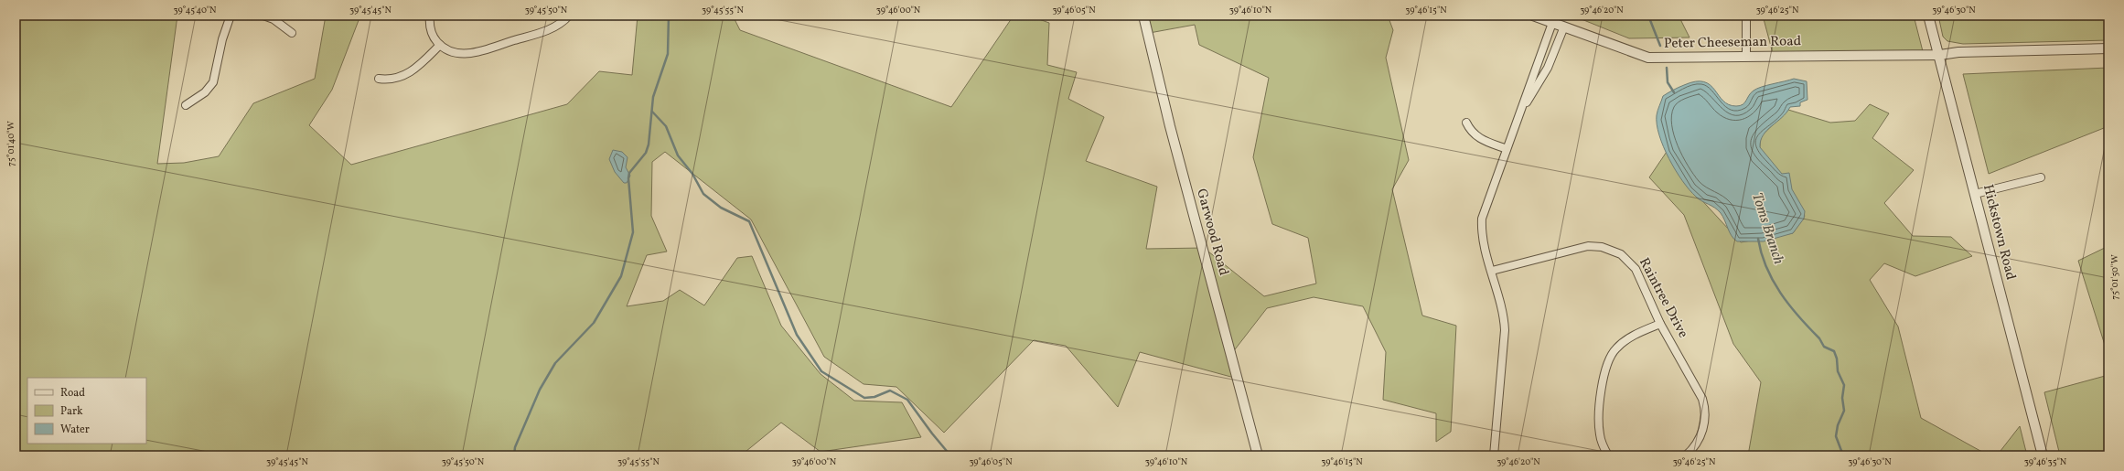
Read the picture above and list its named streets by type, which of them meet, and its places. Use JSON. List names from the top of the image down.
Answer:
{
  "streets": {
    "street": [
      "Peter Cheeseman Road",
      "Garwood Road",
      "Hickstown Road",
      "Raintree Drive"
    ]
  },
  "crossings": [
    ["Peter Cheeseman Road", "Hickstown Road"]
  ],
  "water": ["Toms Branch"],
  "legend": ["Road", "Park", "Water"],
  "coordinates": [
    "39°45'40\"N",
    "39°45'45\"N",
    "39°45'50\"N",
    "39°45'55\"N",
    "39°46'00\"N",
    "39°46'05\"N",
    "39°46'10\"N",
    "39°46'15\"N",
    "39°46'20\"N",
    "39°46'25\"N",
    "39°46'30\"N",
    "75°01'40\"W",
    "75°01'50\"W",
    "39°46'35\"N"
  ]
}
